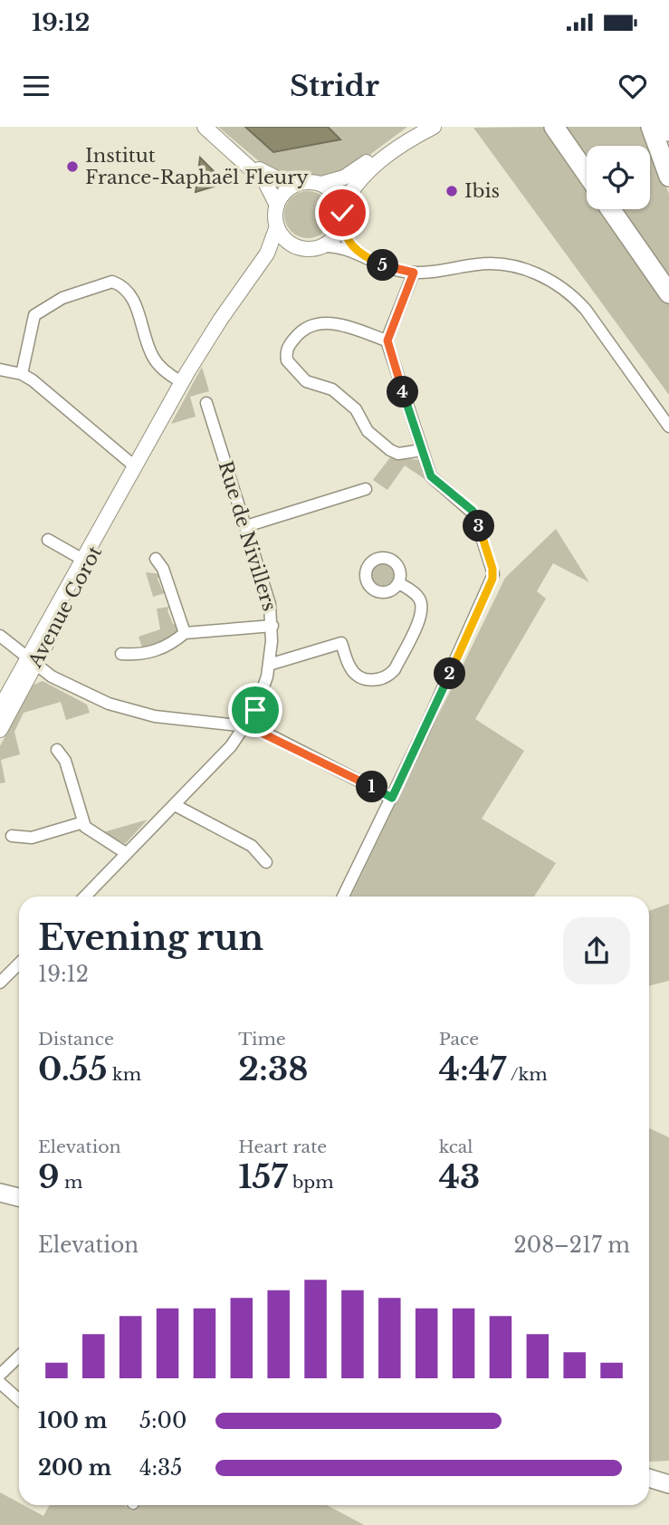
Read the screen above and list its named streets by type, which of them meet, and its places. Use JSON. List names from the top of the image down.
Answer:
{
  "streets": {
    "street": ["Rue de Nivillers", "Avenue Corot"]
  },
  "places": ["Institut France-Raphaël Fleury", "Ibis"],
  "page": {
    "status": "19:12",
    "header": "Stridr",
    "pins": [
      "5",
      "4",
      "3",
      "2",
      "1"
    ],
    "heading": ["Evening run", "19:12"],
    "stats": [
      ["Distance", "0.55 km"],
      ["Time", "2:38"],
      ["Pace", "4:47 /km"],
      ["Elevation", "9 m"],
      ["Heart rate", "157 bpm"],
      ["kcal", "43"]
    ],
    "chart": ["Elevation", "208–217 m"],
    "list": [
      {
        "name": "100 m",
        "note": "5:00"
      },
      {
        "name": "200 m",
        "note": "4:35"
      }
    ]
  }
}
